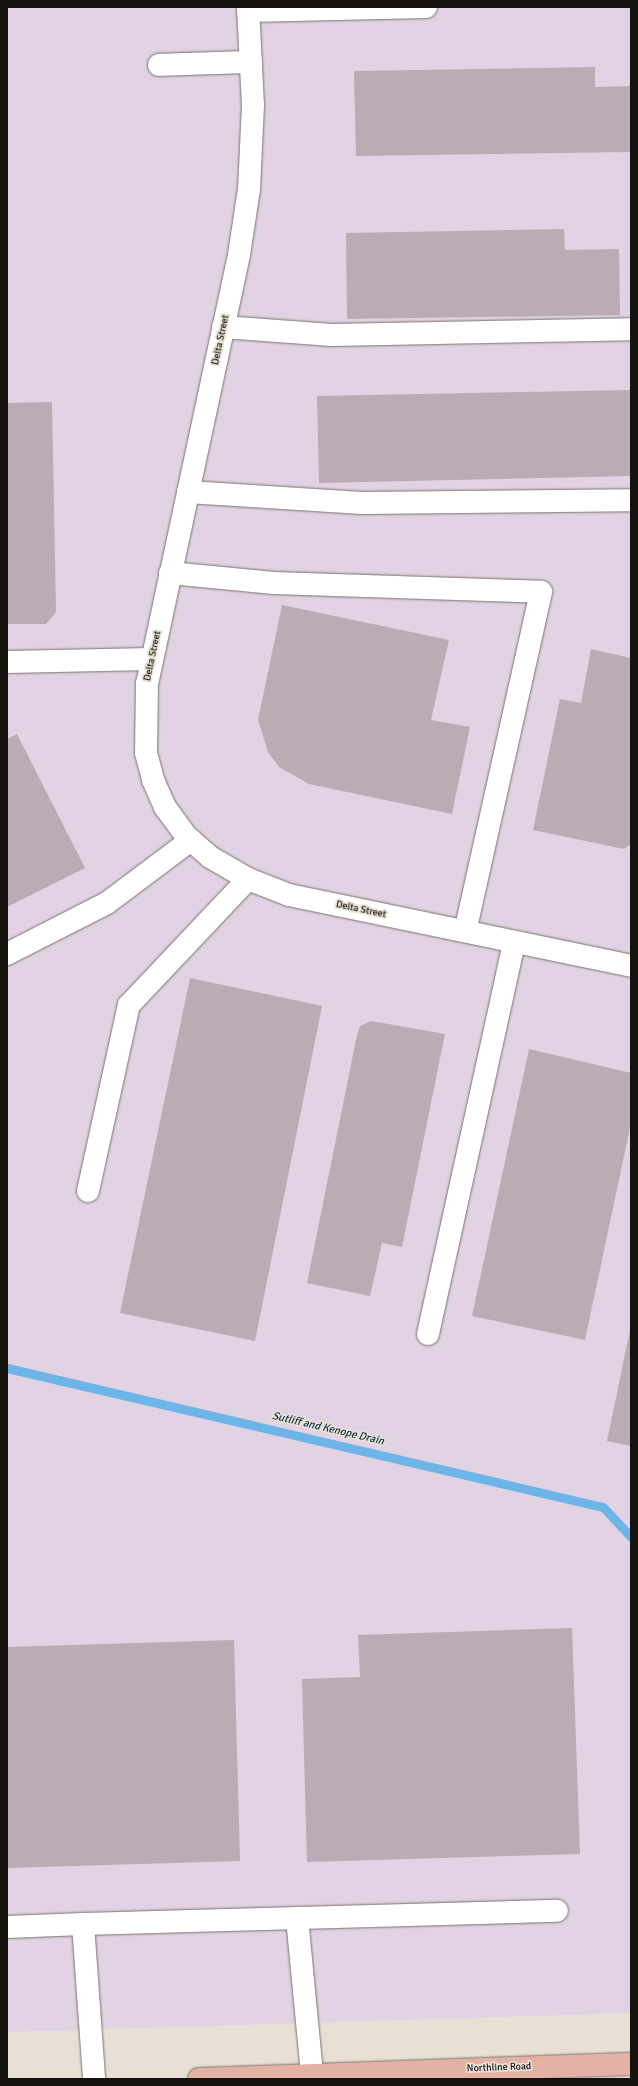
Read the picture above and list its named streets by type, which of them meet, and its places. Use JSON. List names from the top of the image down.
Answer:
{
  "streets": {
    "main road": ["Northline Road"],
    "street": ["Delta Street"]
  },
  "water": ["Sutliff and Kenope Drain"]
}
